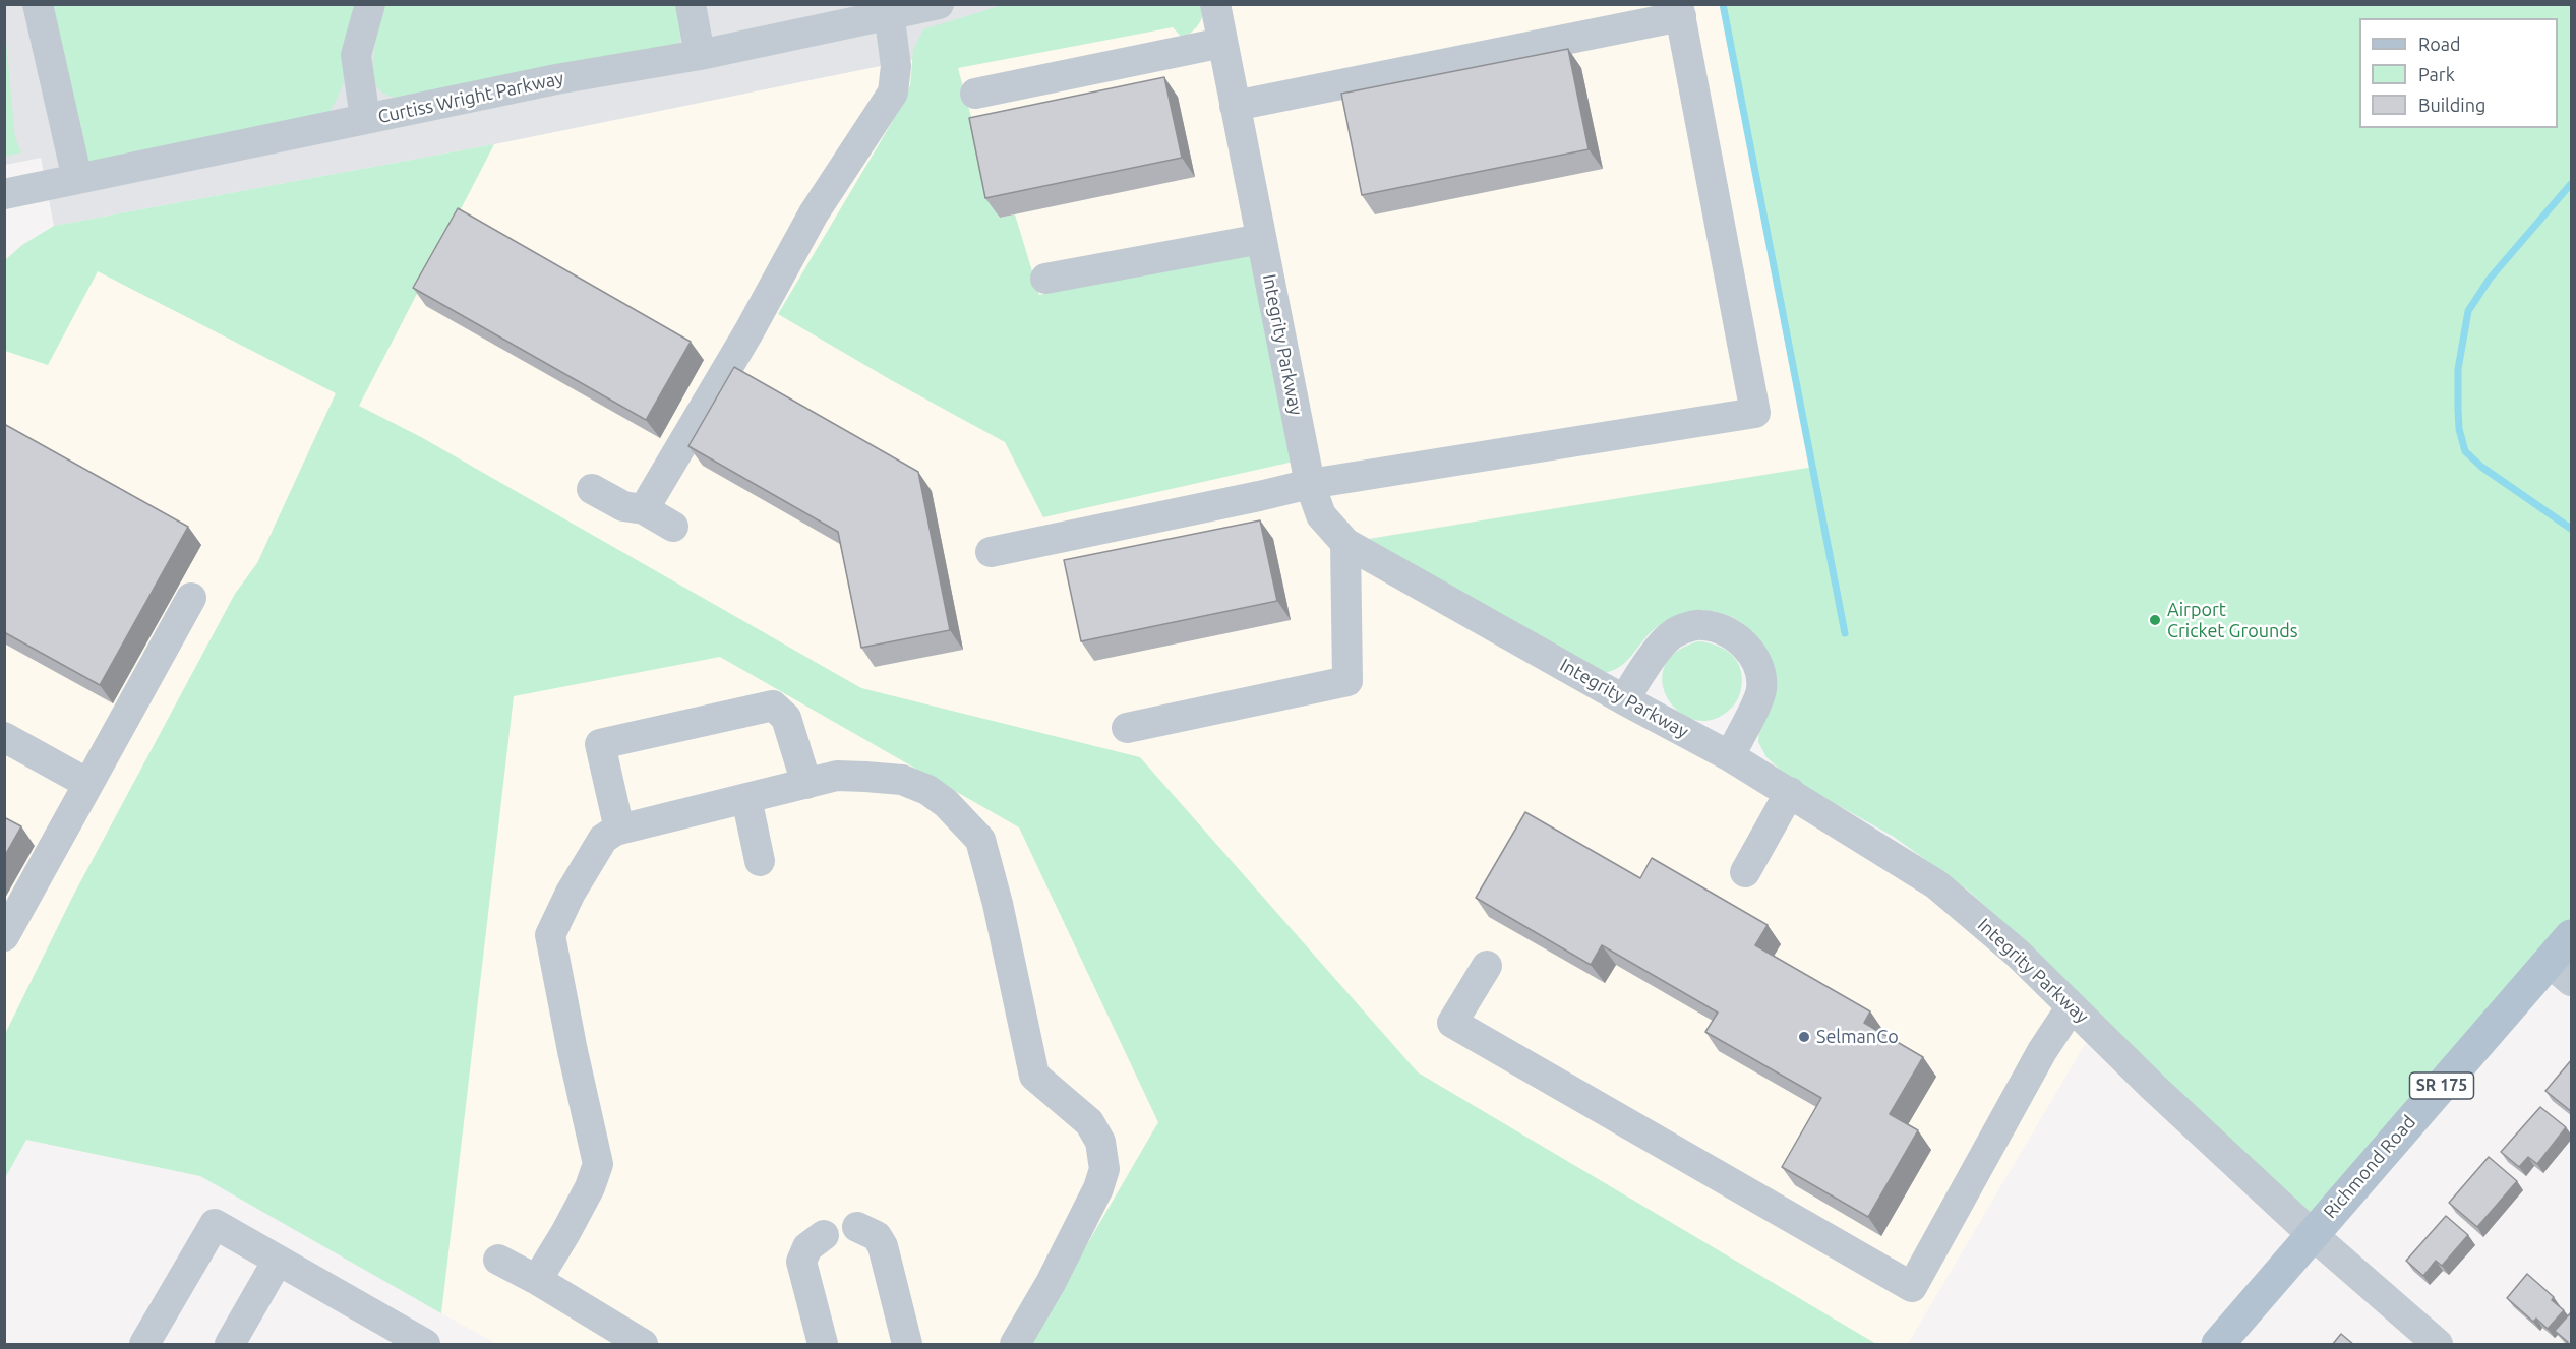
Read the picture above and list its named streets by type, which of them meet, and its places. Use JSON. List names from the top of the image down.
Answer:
{
  "streets": {
    "main road": ["SR 175", "Richmond Road"],
    "street": ["Curtiss Wright Parkway", "Integrity Parkway"]
  },
  "crossings": [
    ["Integrity Parkway", "Richmond Road"]
  ],
  "places": ["Airport Cricket Grounds", "SelmanCo"],
  "legend": ["Road", "Park", "Building"]
}
